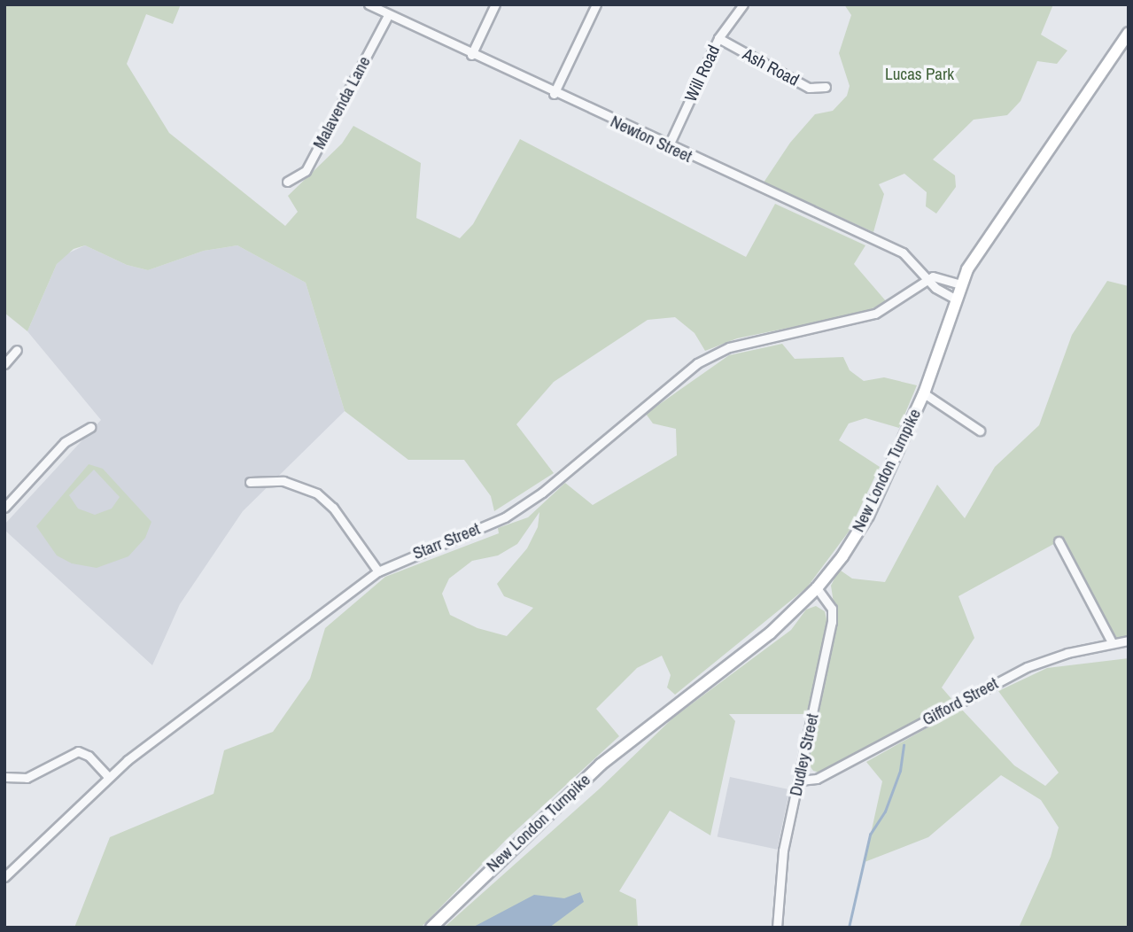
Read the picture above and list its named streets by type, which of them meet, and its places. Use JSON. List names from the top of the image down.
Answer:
{
  "streets": {
    "main road": ["New London Turnpike"],
    "street": [
      "Ash Road",
      "Will Road",
      "Malavenda Lane",
      "Newton Street",
      "Starr Street",
      "Gifford Street",
      "Dudley Street"
    ]
  },
  "crossings": [
    ["Ash Road", "Will Road"],
    ["Will Road", "Newton Street"],
    ["Malavenda Lane", "Newton Street"],
    ["Newton Street", "Starr Street"],
    ["New London Turnpike", "Dudley Street"],
    ["Gifford Street", "Dudley Street"]
  ],
  "parks": ["Lucas Park"]
}
